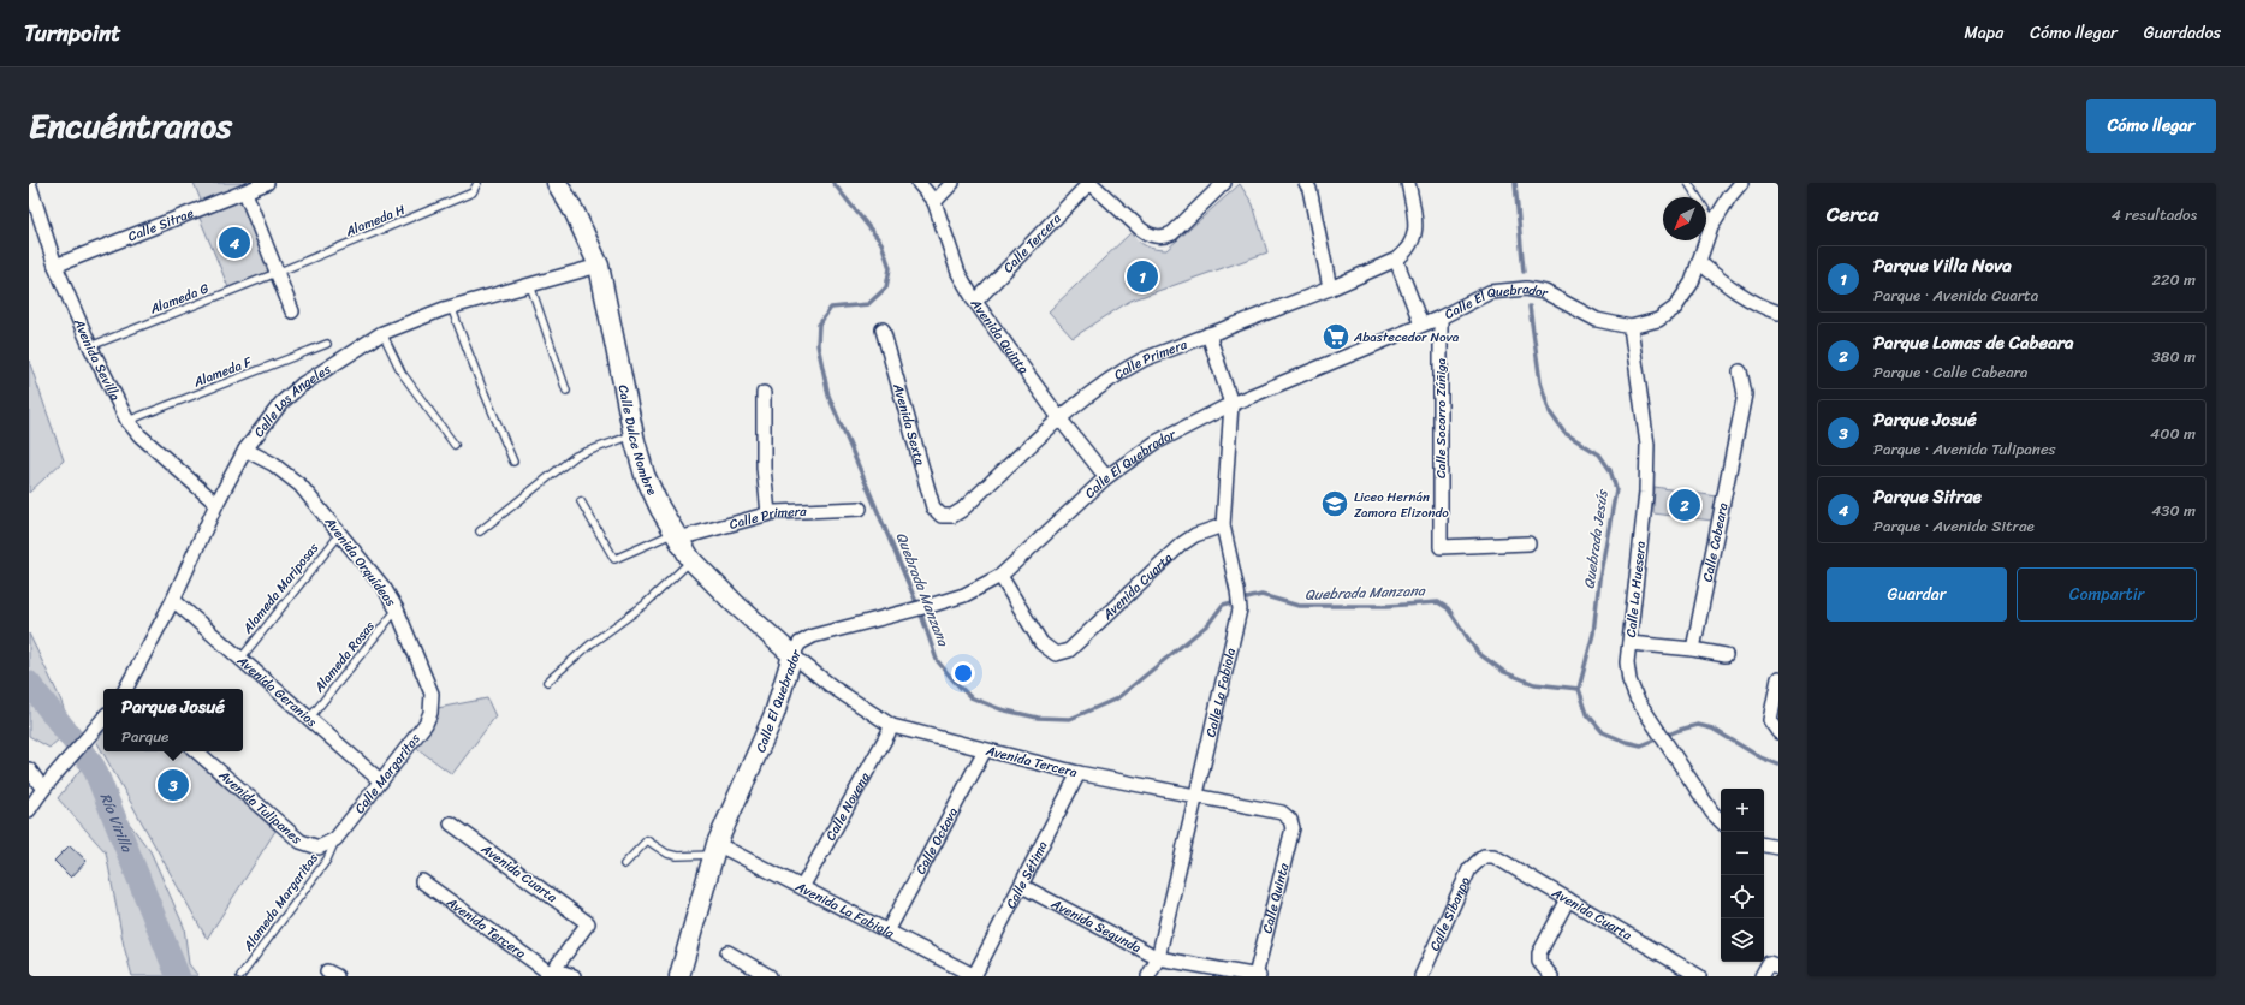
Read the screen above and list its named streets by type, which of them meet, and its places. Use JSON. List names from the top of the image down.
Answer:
{
  "streets": {
    "street": [
      "Calle Sitrae",
      "Calle Tercera",
      "Calle El Quebrador",
      "Avenida Quinta",
      "Avenida Sevilla",
      "Calle Primera",
      "Calle Los Ángeles",
      "Calle Socorro Zúñiga",
      "Avenida Sexta",
      "Calle Dulce Nombre",
      "Calle Cabeara",
      "Avenida Orquídeas",
      "Avenida Cuarta",
      "Calle La Huesera",
      "Avenida Geranios",
      "Calle La Fabiola",
      "Avenida Tercera",
      "Calle Margaritas",
      "Avenida Tulipanes",
      "Calle Novena",
      "Calle Octava",
      "Calle Sétima",
      "Calle Quinta",
      "Avenida La Fabiola",
      "Calle Sibanpo",
      "Avenida Segunda"
    ],
    "lane": [
      "Alameda H",
      "Alameda G",
      "Alameda F",
      "Alameda Mariposas",
      "Alameda Rosas",
      "Alameda Margaritas"
    ]
  },
  "crossings": [
    ["Alameda H", "Alameda G"],
    ["Calle Sitrae", "Avenida Sevilla"],
    ["Calle Tercera", "Avenida Quinta"],
    ["Alameda G", "Avenida Sevilla"],
    ["Calle El Quebrador", "Avenida Quinta"],
    ["Calle El Quebrador", "Calle Socorro Zúñiga"],
    ["Calle El Quebrador", "Calle Dulce Nombre"],
    ["Calle El Quebrador", "Avenida Cuarta"],
    ["Calle El Quebrador", "Calle La Huesera"],
    ["Calle El Quebrador", "Calle La Fabiola"],
    ["Calle El Quebrador", "Avenida Tercera"],
    ["Calle El Quebrador", "Avenida La Fabiola"],
    ["Avenida Quinta", "Calle Primera"],
    ["Avenida Sevilla", "Alameda F"],
    ["Avenida Sevilla", "Calle Los Ángeles"],
    ["Calle Primera", "Avenida Sexta"],
    ["Calle Primera", "Calle Dulce Nombre"],
    ["Calle Los Ángeles", "Calle Dulce Nombre"],
    ["Calle Los Ángeles", "Avenida Orquídeas"],
    ["Calle Los Ángeles", "Avenida Geranios"],
    ["Calle Dulce Nombre", "Avenida Tercera"],
    ["Avenida Orquídeas", "Alameda Mariposas"],
    ["Avenida Orquídeas", "Alameda Rosas"],
    ["Avenida Orquídeas", "Calle Margaritas"],
    ["Avenida Cuarta", "Calle La Fabiola"],
    ["Avenida Cuarta", "Avenida Tercera"],
    ["Avenida Cuarta", "Calle Sibanpo"],
    ["Alameda Mariposas", "Avenida Geranios"],
    ["Alameda Rosas", "Avenida Geranios"],
    ["Avenida Geranios", "Calle Margaritas"],
    ["Calle La Fabiola", "Avenida Tercera"],
    ["Calle La Fabiola", "Avenida Segunda"],
    ["Avenida Tercera", "Calle Novena"],
    ["Avenida Tercera", "Calle Octava"],
    ["Avenida Tercera", "Calle Sétima"],
    ["Avenida Tercera", "Calle Quinta"],
    ["Calle Margaritas", "Avenida Tulipanes"],
    ["Calle Margaritas", "Alameda Margaritas"],
    ["Avenida Tulipanes", "Alameda Margaritas"],
    ["Calle Novena", "Avenida La Fabiola"],
    ["Calle Octava", "Avenida La Fabiola"],
    ["Calle Sétima", "Avenida La Fabiola"],
    ["Calle Sétima", "Avenida Segunda"],
    ["Calle Quinta", "Avenida Segunda"]
  ],
  "water": ["Quebrada Jesús", "Quebrada Manzana", "Río Virilla"],
  "places": {
    "supermarket": ["Abastecedor Nova"],
    "school or university": ["Liceo Hernán Zamora Elizondo"]
  },
  "north": "bottom left",
  "page": {
    "header": "Turnpoint",
    "nav": ["Mapa", "Cómo llegar", "Guardados"],
    "title": "Encuéntranos",
    "buttons": [
      "Cómo llegar",
      ["Guardar", "Compartir"]
    ],
    "heading": ["Cerca", "4 resultados"],
    "pins": [
      "4",
      "1",
      "2",
      "3"
    ],
    "list": [
      {
        "mark": "1",
        "name": "Parque Villa Nova",
        "note": "Parque · Avenida Cuarta",
        "value": "220 m"
      },
      {
        "mark": "2",
        "name": "Parque Lomas de Cabeara",
        "note": "Parque · Calle Cabeara",
        "value": "380 m"
      },
      {
        "mark": "3",
        "name": "Parque Josué",
        "note": "Parque · Avenida Tulipanes",
        "value": "400 m"
      },
      {
        "mark": "4",
        "name": "Parque Sitrae",
        "note": "Parque · Avenida Sitrae",
        "value": "430 m"
      }
    ],
    "popup": ["Parque Josué", "Parque"],
    "map_buttons": ["+", "−"]
  }
}
